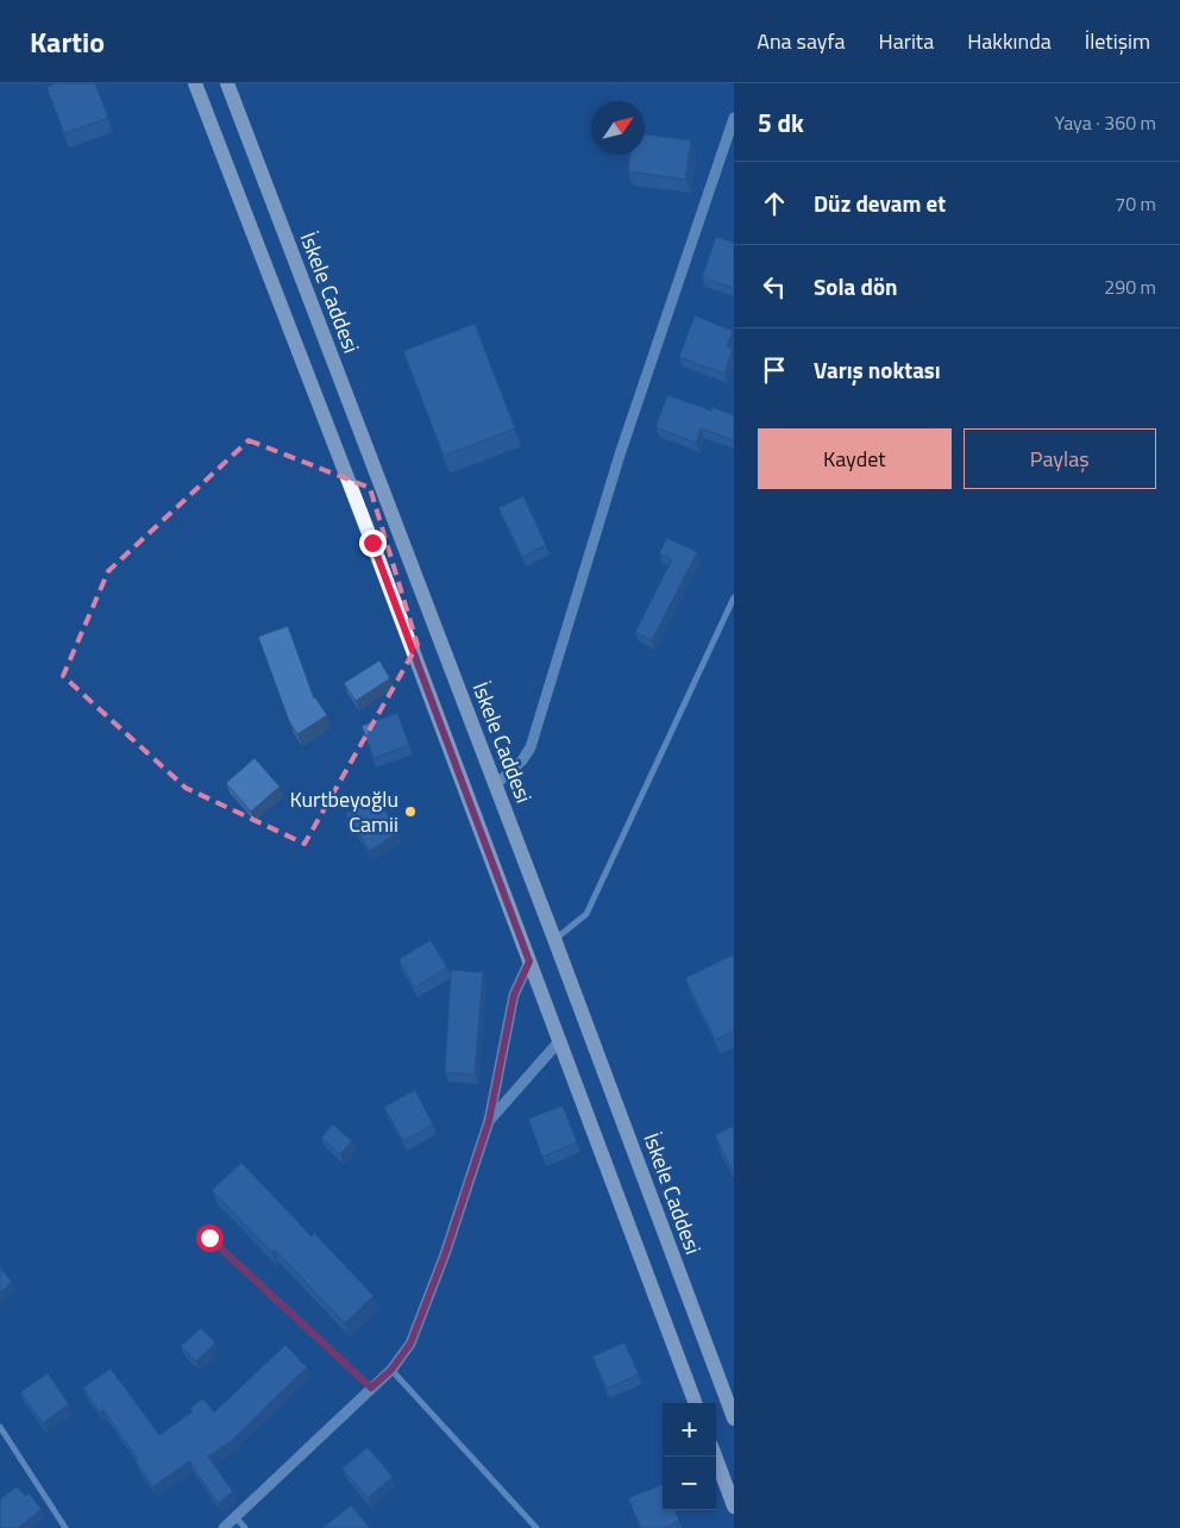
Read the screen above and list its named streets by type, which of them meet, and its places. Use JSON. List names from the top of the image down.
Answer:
{
  "streets": {
    "main road": ["İskele Caddesi"]
  },
  "places": ["Kurtbeyoğlu Camii"],
  "north": "top right",
  "page": {
    "header": "Kartio",
    "nav": [
      "Ana sayfa",
      "Harita",
      "Hakkında",
      "İletişim"
    ],
    "heading": ["5 dk", "Yaya · 360 m"],
    "list": [
      ["Düz devam et", "70 m"],
      ["Sola dön", "290 m"],
      "Varış noktası"
    ],
    "buttons": ["Kaydet", "Paylaş"],
    "map_buttons": ["+", "−"]
  }
}
